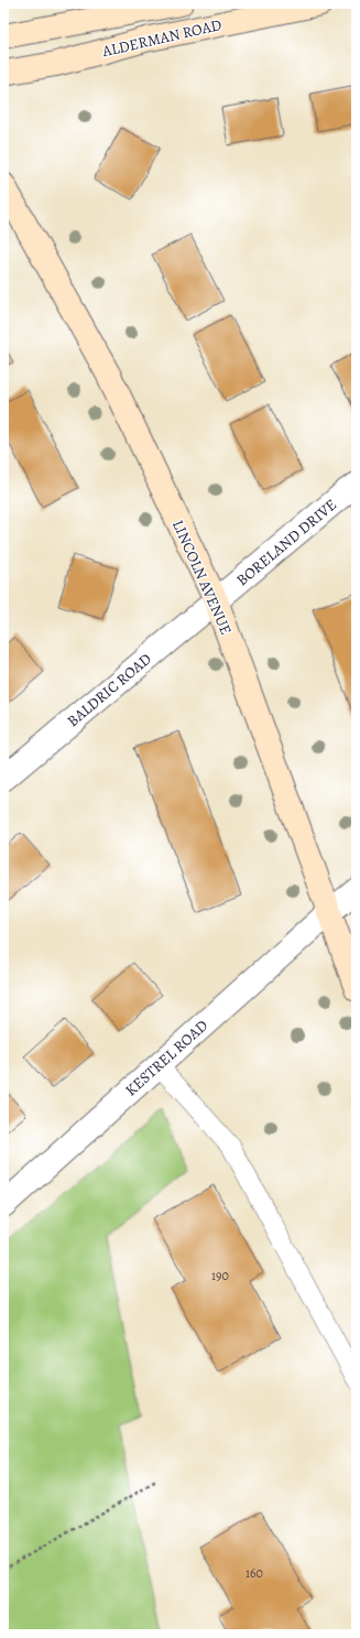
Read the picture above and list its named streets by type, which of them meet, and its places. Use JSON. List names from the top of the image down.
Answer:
{
  "streets": {
    "street": [
      "ALDERMAN ROAD",
      "BORELAND DRIVE",
      "LINCOLN AVENUE",
      "BALDRIC ROAD",
      "KESTREL ROAD"
    ]
  },
  "crossings": [
    ["BORELAND DRIVE", "LINCOLN AVENUE"],
    ["BORELAND DRIVE", "BALDRIC ROAD"],
    ["LINCOLN AVENUE", "BALDRIC ROAD"],
    ["LINCOLN AVENUE", "KESTREL ROAD"]
  ],
  "house_numbers": ["190", "160"]
}
